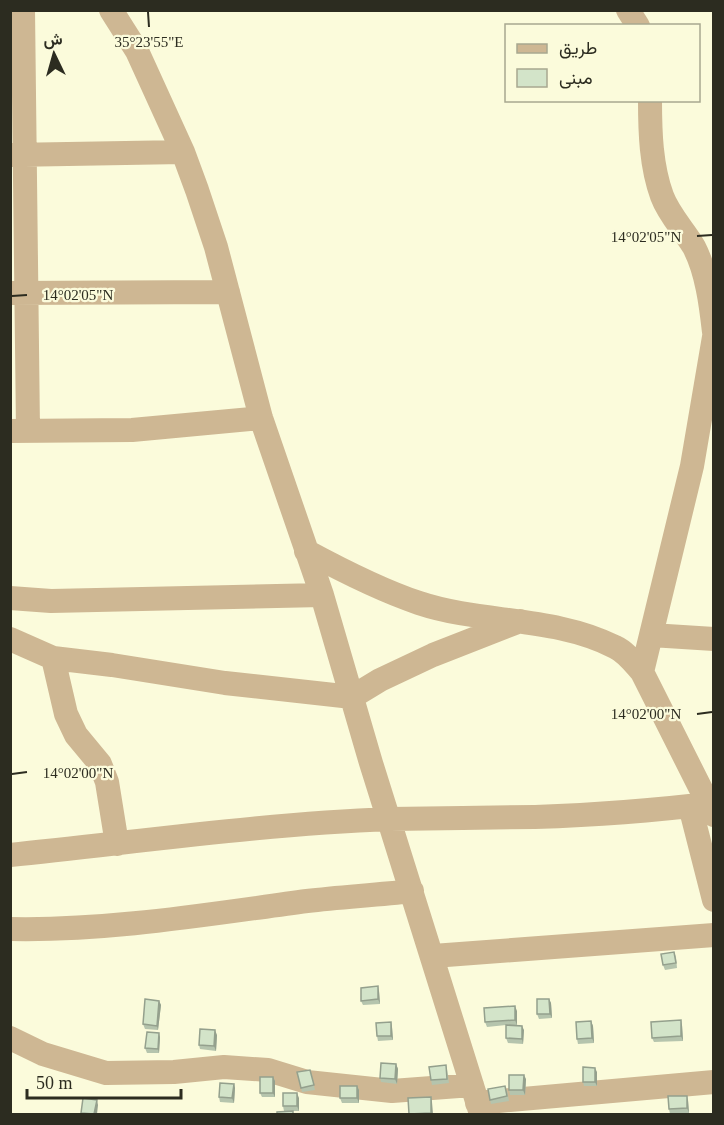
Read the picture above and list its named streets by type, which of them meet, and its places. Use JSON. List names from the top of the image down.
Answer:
{
  "legend": ["طريق", "مبنى"],
  "scale_bar": "50 m",
  "north": "top",
  "coordinates": ["35°23'55\"E", "14°02'05\"N", "14°02'00\"N"]
}
